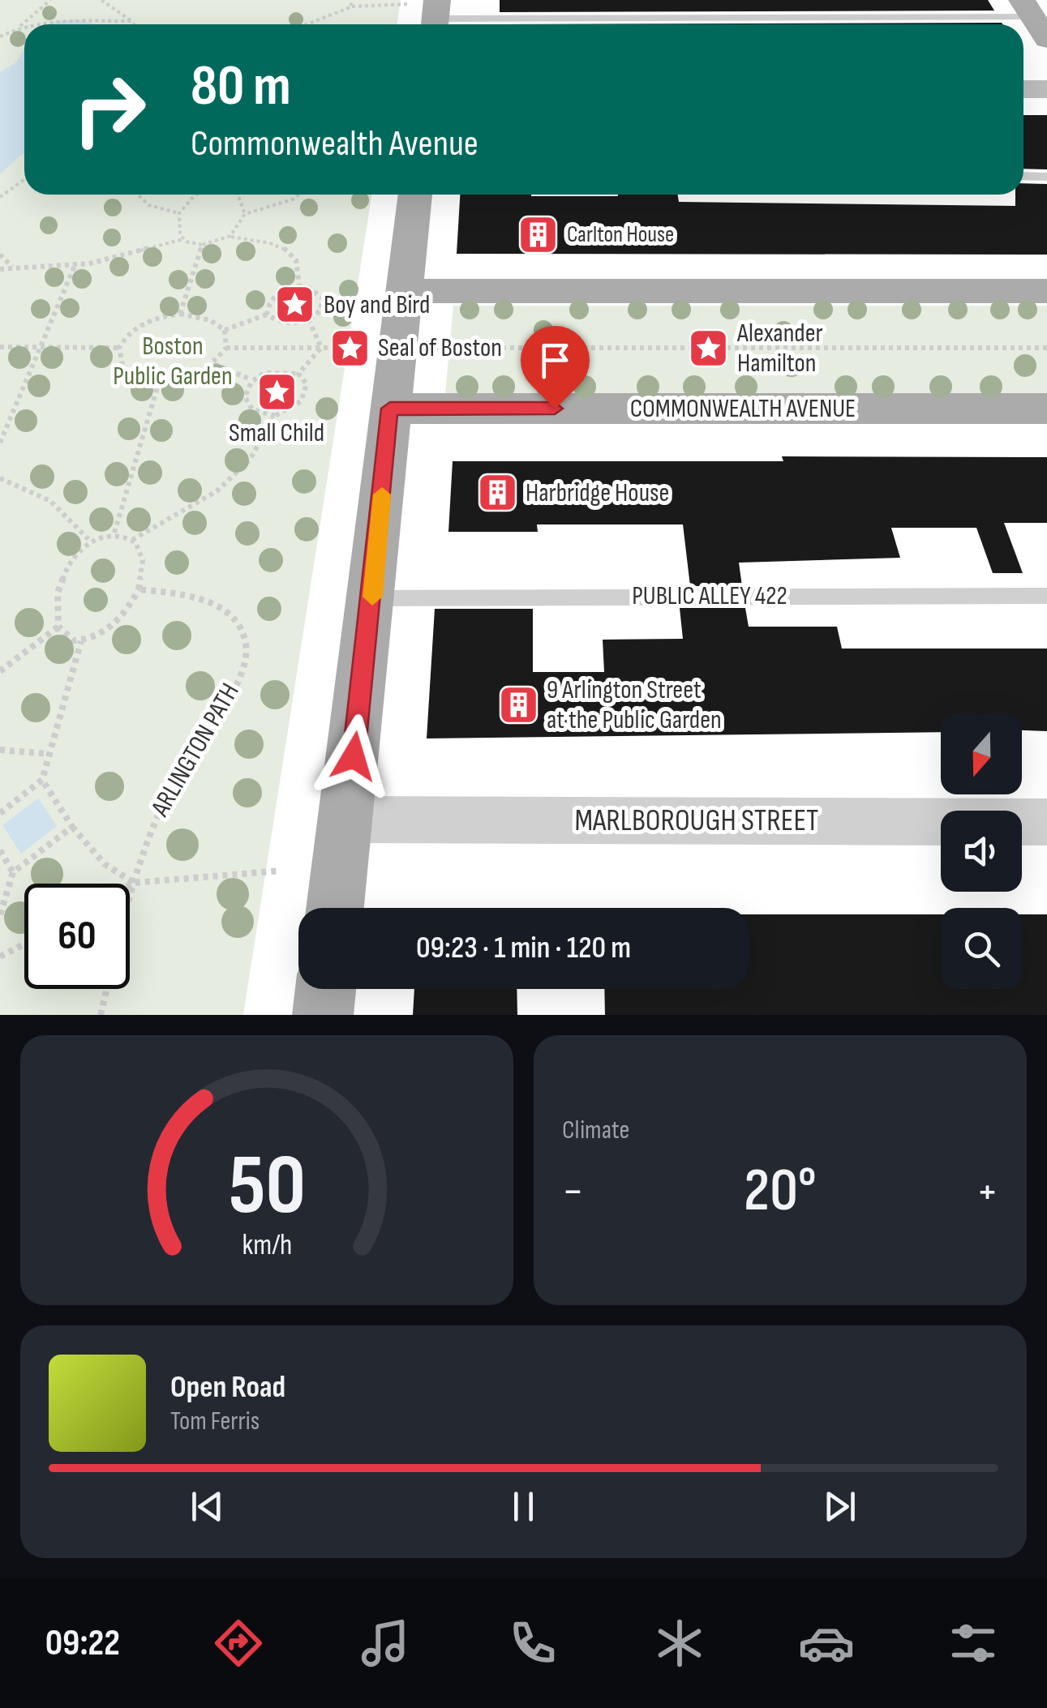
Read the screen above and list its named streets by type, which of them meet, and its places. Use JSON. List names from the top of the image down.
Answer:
{
  "streets": {
    "main road": ["COMMONWEALTH AVENUE"],
    "street": ["MARLBOROUGH STREET"],
    "lane": ["PUBLIC ALLEY 422"],
    "path": ["ARLINGTON PATH"]
  },
  "parks": ["Boston Public Garden"],
  "places": {
    "building": ["Carlton House", "Harbridge House", "9 Arlington Street at the Public Garden"],
    "place": [
      "Boy and Bird",
      "Seal of Boston",
      "Alexander Hamilton",
      "Small Child"
    ]
  },
  "north": "bottom",
  "page": {
    "turn": ["80 m", "Commonwealth Avenue"],
    "limit": "60",
    "trip": "09:23 · 1 min · 120 m",
    "tile": "Climate",
    "heat": ["−", "20°", "+"],
    "song": ["Open Road", "Tom Ferris"],
    "tabs": "09:22",
    "gauge": ["50", "km/h"]
  }
}
